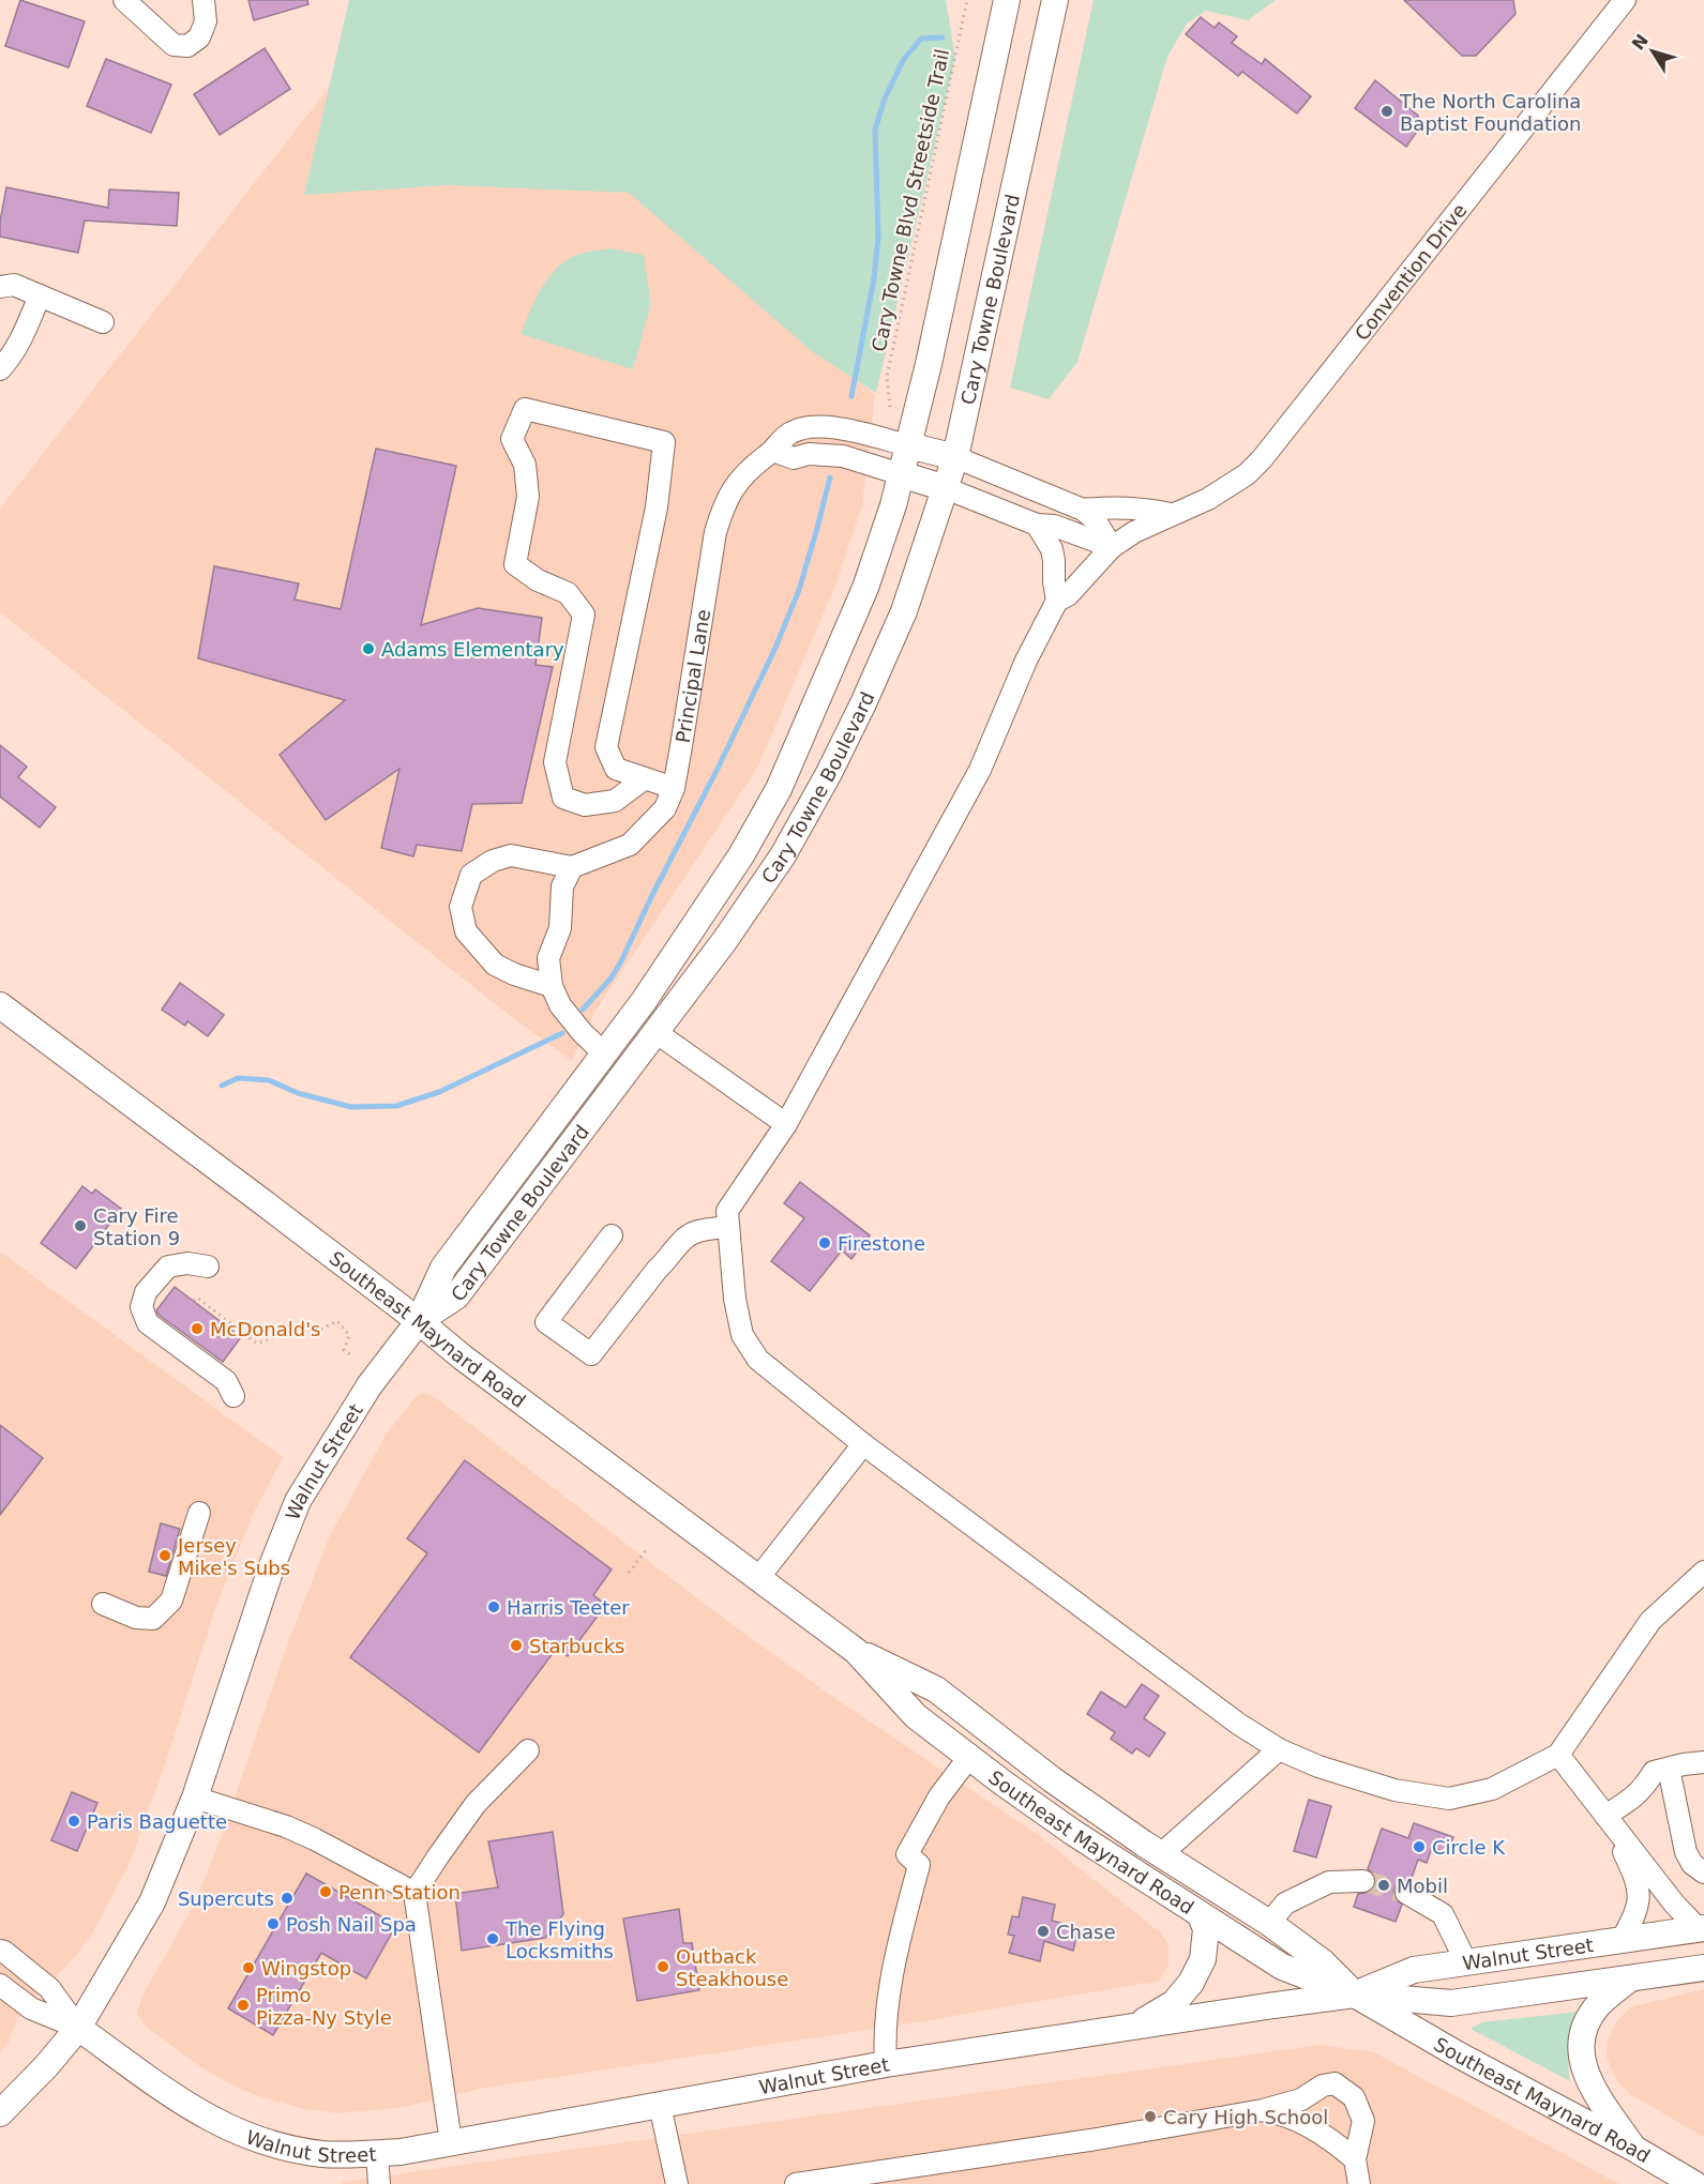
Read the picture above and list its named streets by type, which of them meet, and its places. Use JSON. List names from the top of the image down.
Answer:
{
  "streets": {
    "main road": ["Cary Towne Boulevard", "Southeast Maynard Road", "Walnut Street"],
    "street": ["Convention Drive", "Principal Lane"],
    "path": ["Cary Towne Blvd Streetside Trail"]
  },
  "crossings": [
    ["Cary Towne Boulevard", "Principal Lane"],
    ["Cary Towne Boulevard", "Southeast Maynard Road"],
    ["Cary Towne Boulevard", "Walnut Street"],
    ["Southeast Maynard Road", "Walnut Street"]
  ],
  "places": [
    "The North Carolina Baptist Foundation",
    "Adams Elementary",
    "Cary Fire Station 9",
    "Firestone",
    "McDonald's",
    "Jersey Mike's Subs",
    "Harris Teeter",
    "Starbucks",
    "Paris Baguette",
    "Circle K",
    "Mobil",
    "Penn Station",
    "Supercuts",
    "Posh Nail Spa",
    "Chase",
    "The Flying Locksmiths",
    "Outback Steakhouse",
    "Wingstop",
    "Primo Pizza-Ny Style",
    "Cary High School"
  ],
  "north": "top left"
}
